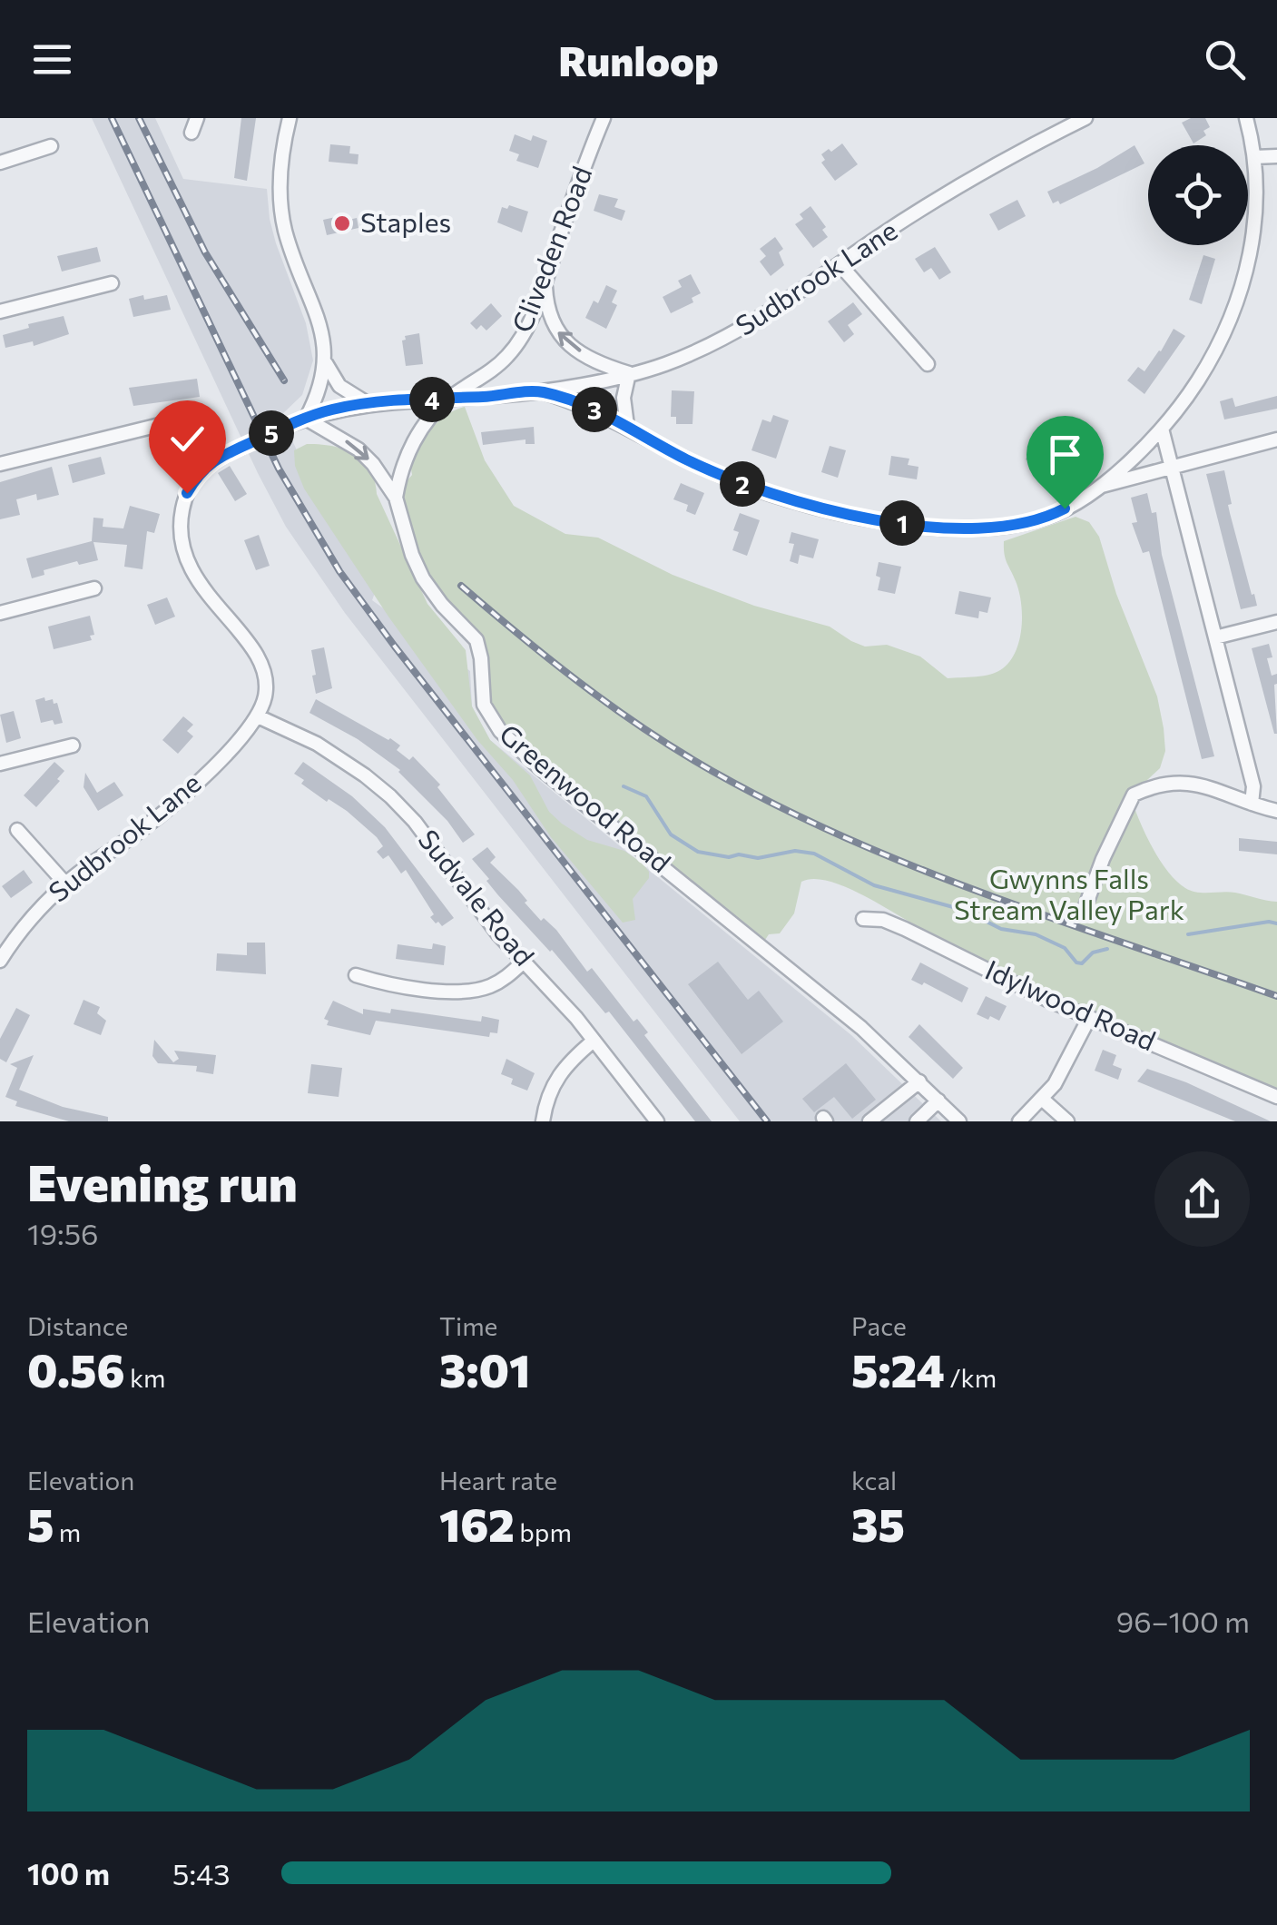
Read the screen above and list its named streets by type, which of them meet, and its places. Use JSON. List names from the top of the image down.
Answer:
{
  "streets": {
    "street": [
      "Cliveden Road",
      "Sudbrook Lane",
      "Greenwood Road",
      "Sudvale Road",
      "Idylwood Road"
    ]
  },
  "crossings": [
    ["Cliveden Road", "Sudbrook Lane"],
    ["Cliveden Road", "Greenwood Road"],
    ["Sudbrook Lane", "Greenwood Road"],
    ["Sudbrook Lane", "Sudvale Road"]
  ],
  "parks": ["Gwynns Falls Stream Valley Park"],
  "places": ["Staples"],
  "page": {
    "header": "Runloop",
    "pins": [
      "4",
      "3",
      "5",
      "2",
      "1"
    ],
    "heading": ["Evening run", "19:56"],
    "stats": [
      ["Distance", "0.56 km"],
      ["Time", "3:01"],
      ["Pace", "5:24 /km"],
      ["Elevation", "5 m"],
      ["Heart rate", "162 bpm"],
      ["kcal", "35"]
    ],
    "chart": ["Elevation", "96–100 m"],
    "list": [
      {
        "name": "100 m",
        "note": "5:43"
      }
    ]
  }
}
